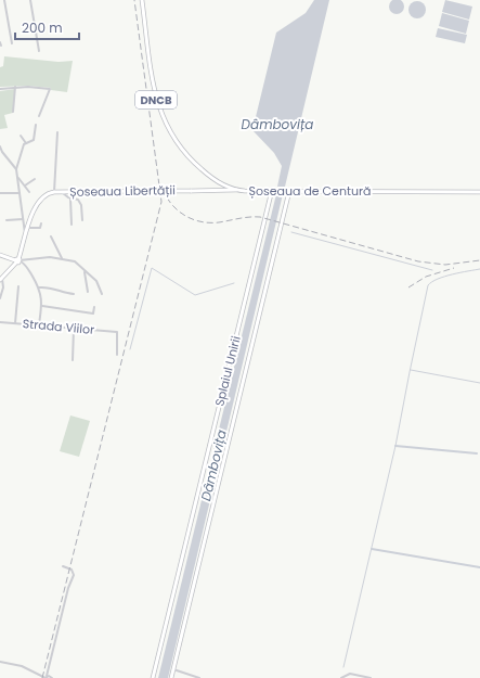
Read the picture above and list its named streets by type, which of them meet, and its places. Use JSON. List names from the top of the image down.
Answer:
{
  "streets": {
    "main road": [
      "DNCB",
      "Șoseaua Libertății",
      "Șoseaua de Centură",
      "Splaiul Unirii"
    ],
    "street": ["Strada Viilor"]
  },
  "crossings": [
    ["Șoseaua Libertății", "Șoseaua de Centură"],
    ["Șoseaua de Centură", "Splaiul Unirii"]
  ],
  "water": ["Dâmbovița"],
  "scale_bar": "200 m"
}
